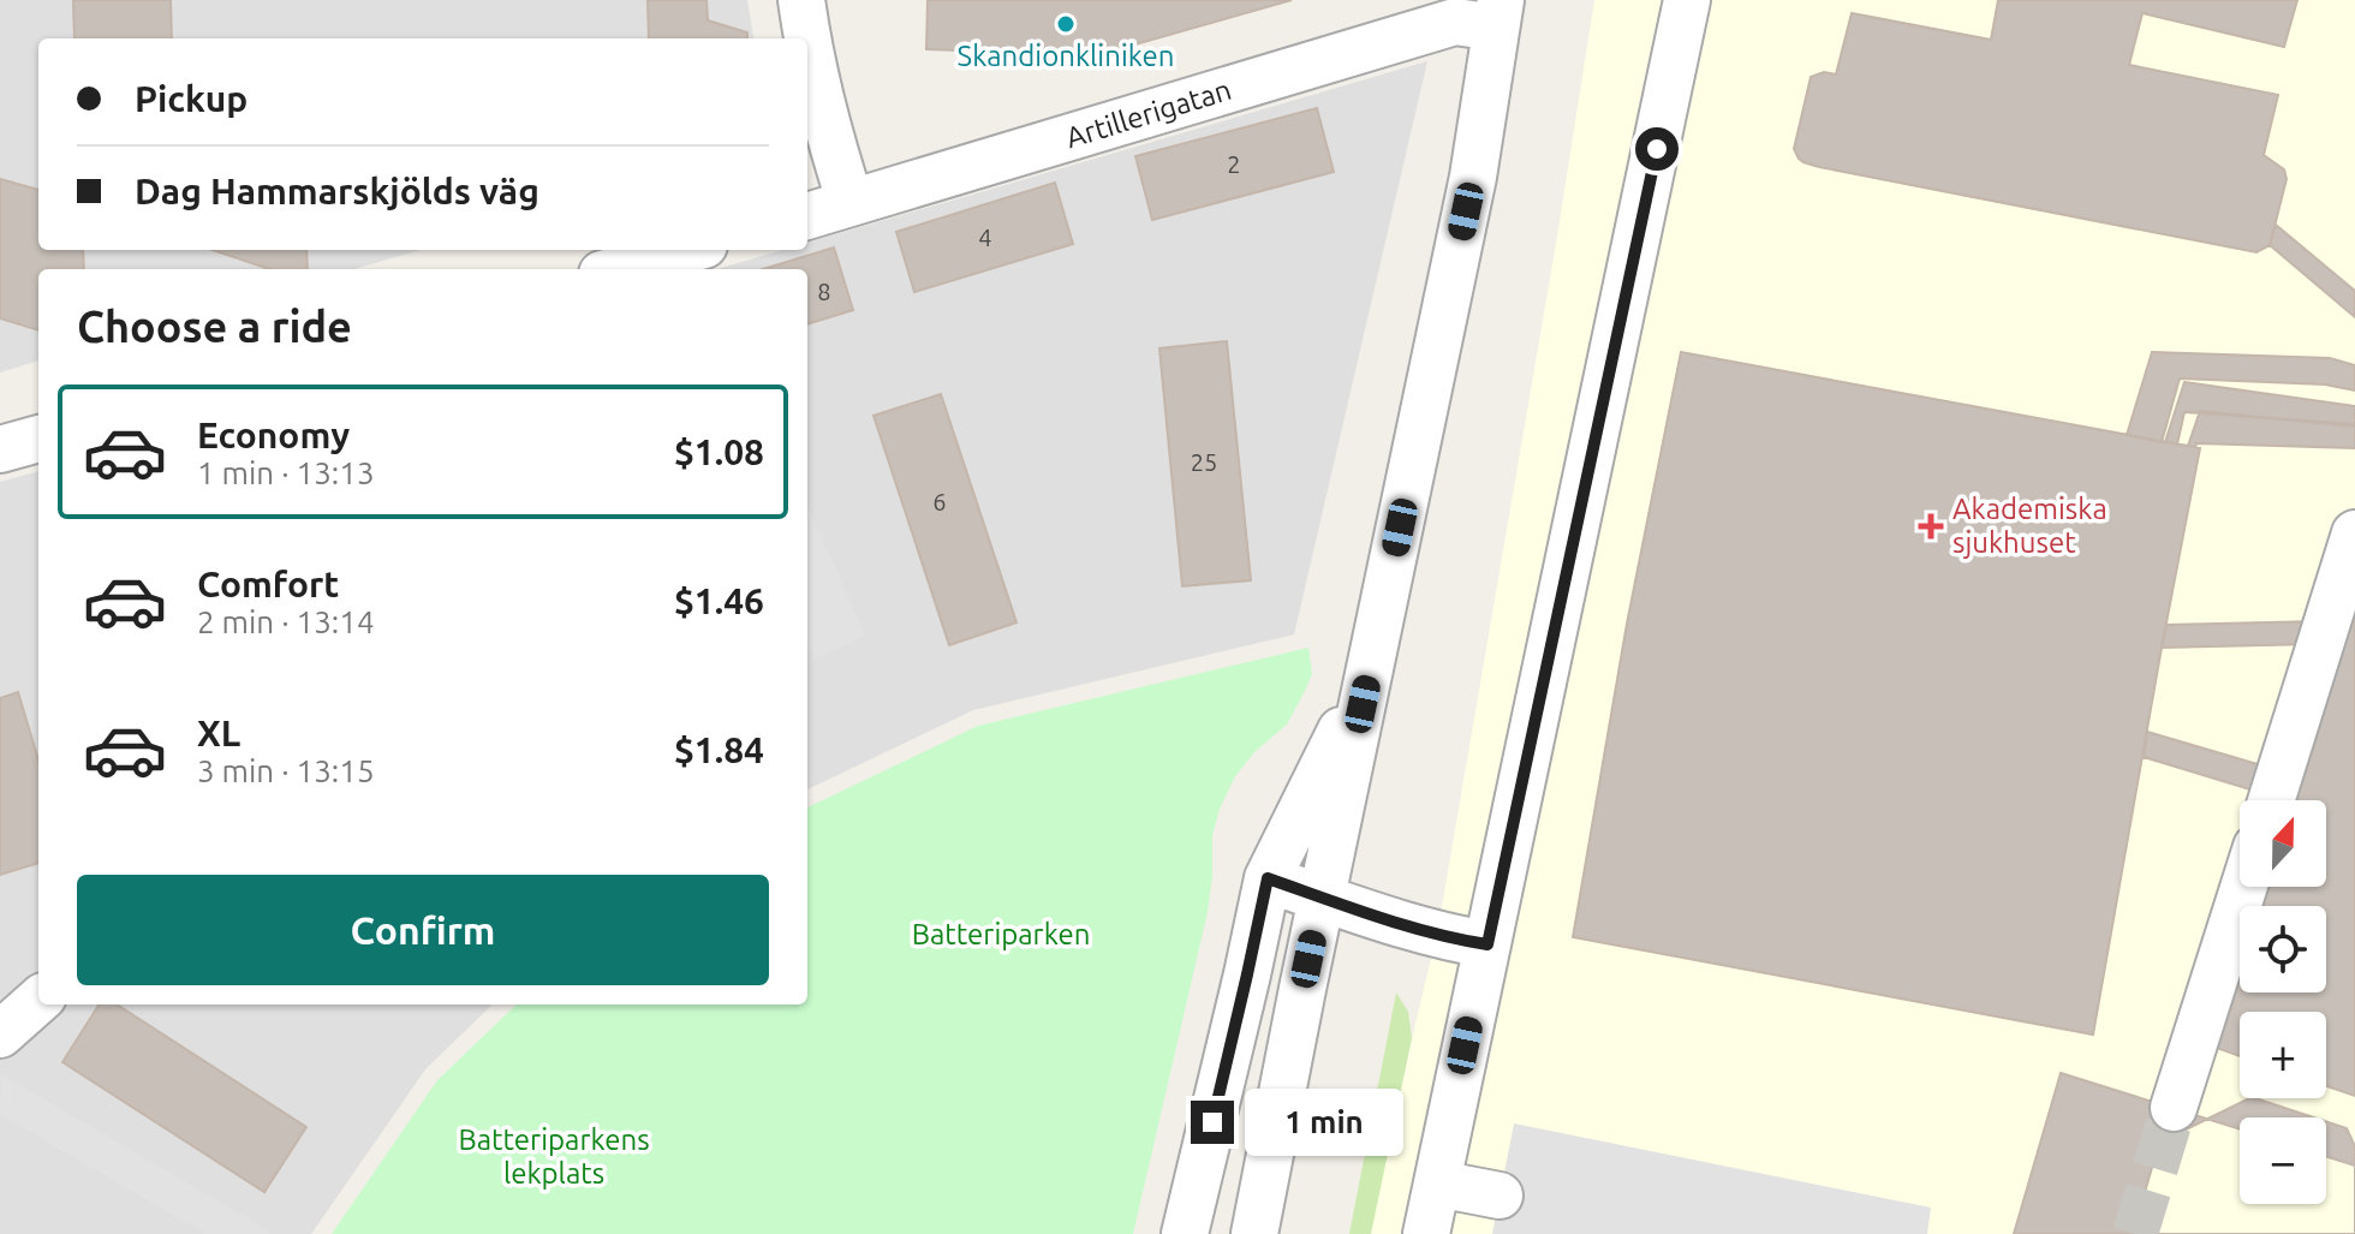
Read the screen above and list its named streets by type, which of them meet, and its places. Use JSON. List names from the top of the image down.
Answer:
{
  "streets": {
    "street": ["Artillerigatan"]
  },
  "parks": ["Batteriparken", "Batteriparkens lekplats"],
  "places": {
    "other": ["Skandionkliniken"],
    "health": ["Akademiska sjukhuset"]
  },
  "house_numbers": [
    "2",
    "4",
    "8",
    "25",
    "6"
  ],
  "north": "top",
  "page": {
    "banner": ["Pickup", "Dag Hammarskjölds väg"],
    "heading": "Choose a ride",
    "list": [
      {
        "name": "Economy",
        "note": "1 min · 13:13",
        "value": "$1.08"
      },
      {
        "name": "Comfort",
        "note": "2 min · 13:14",
        "value": "$1.46"
      },
      {
        "name": "XL",
        "note": "3 min · 13:15",
        "value": "$1.84"
      }
    ],
    "map_buttons": ["+", "−"],
    "buttons": "Confirm",
    "bubble": "1 min"
  }
}
